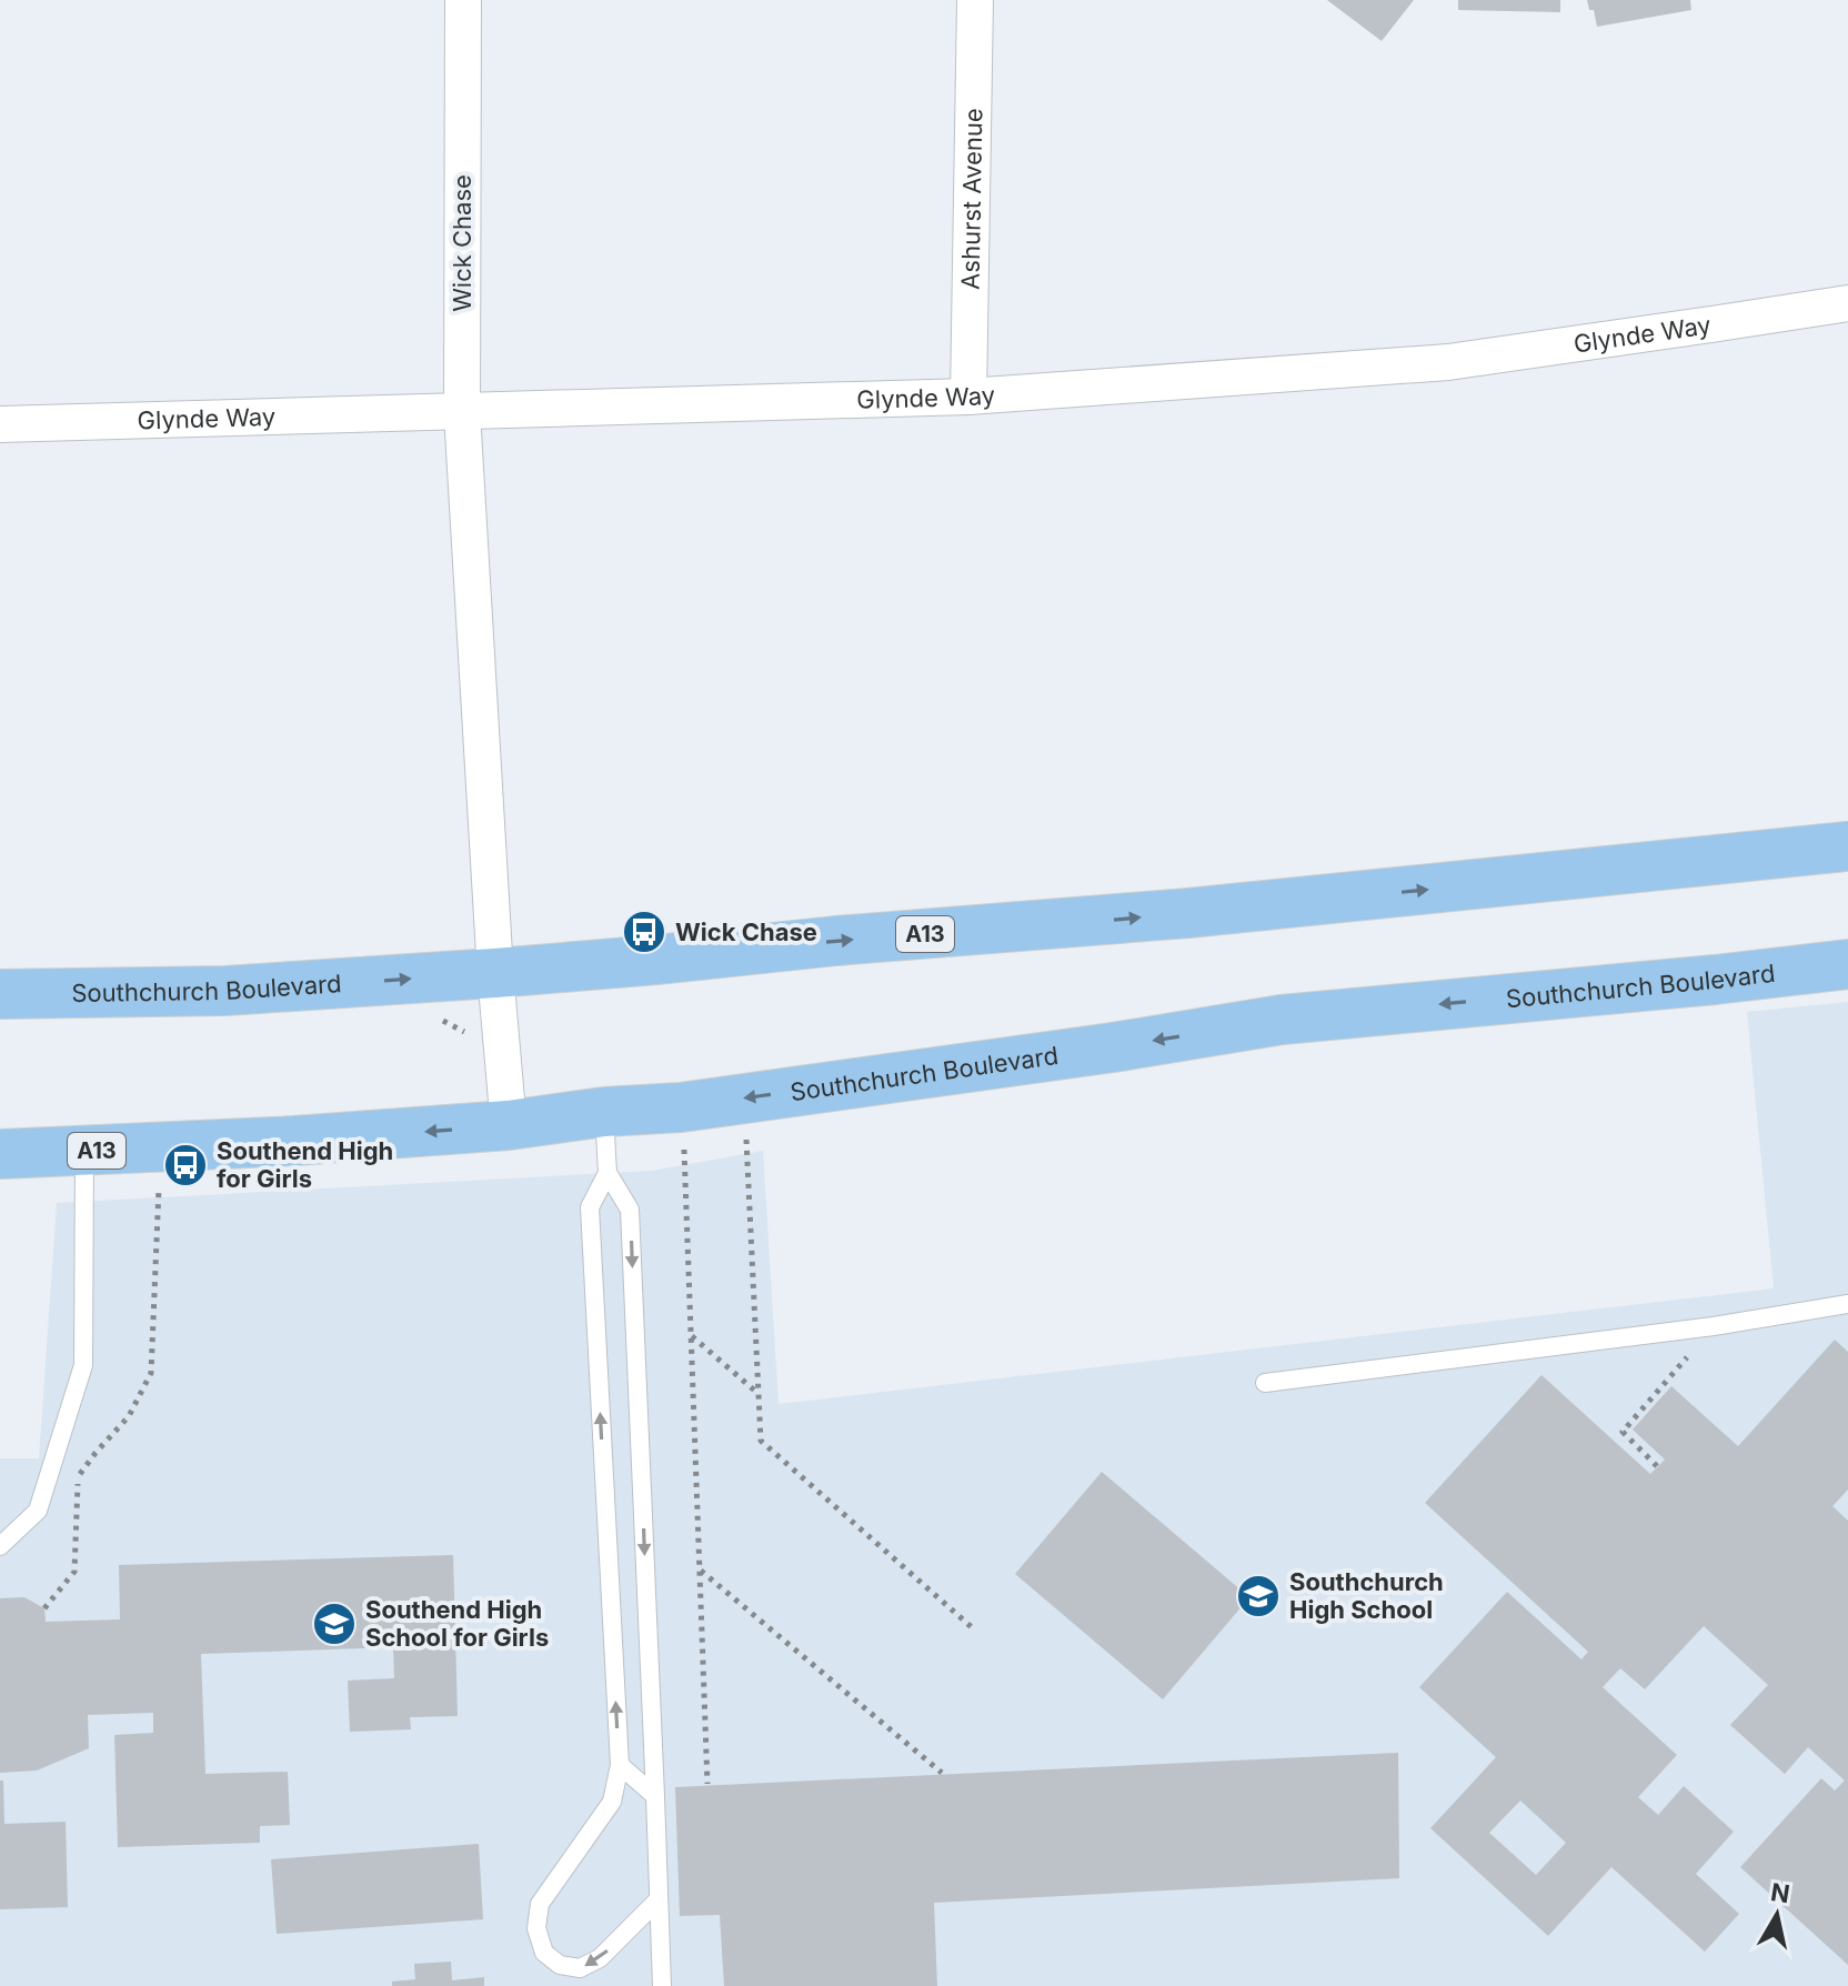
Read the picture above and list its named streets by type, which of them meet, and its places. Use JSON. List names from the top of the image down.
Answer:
{
  "streets": {
    "main road": ["A13", "Southchurch Boulevard"],
    "street": ["Ashurst Avenue", "Wick Chase", "Glynde Way"]
  },
  "crossings": [
    ["Ashurst Avenue", "Glynde Way"],
    ["Wick Chase", "Glynde Way"],
    ["Wick Chase", "Southchurch Boulevard"]
  ],
  "places": {
    "bus stop": ["Wick Chase", "Southend High for Girls"],
    "school or university": ["Southchurch High School", "Southend High School for Girls"]
  },
  "north": "top"
}
